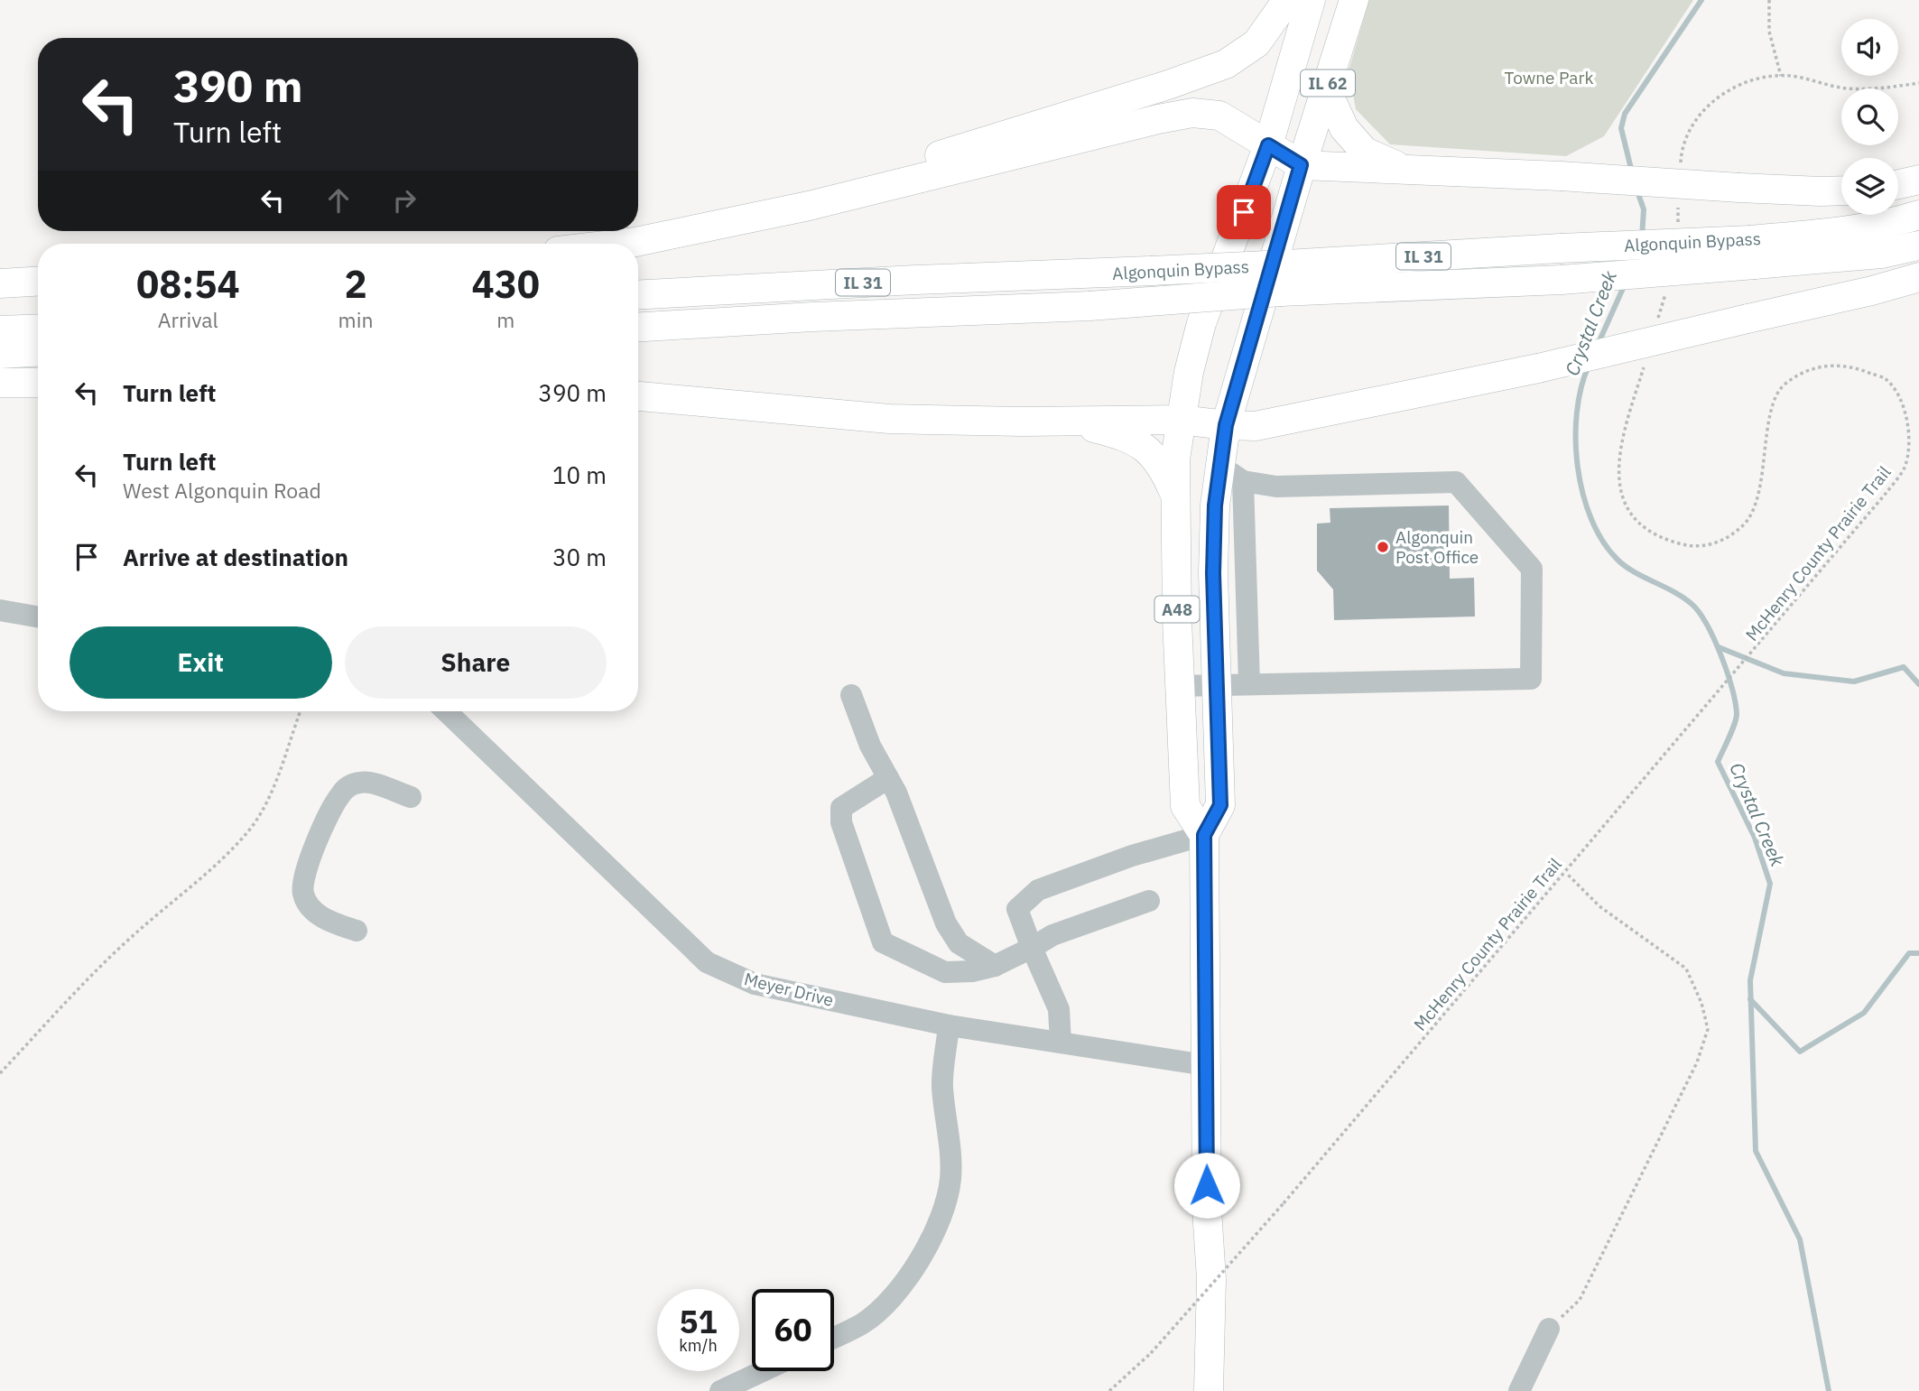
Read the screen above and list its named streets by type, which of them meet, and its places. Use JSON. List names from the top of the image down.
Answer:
{
  "streets": {
    "main road": [
      "IL 62",
      "Algonquin Bypass",
      "IL 31",
      "A48"
    ],
    "street": ["Meyer Drive"],
    "path": ["McHenry County Prairie Trail"]
  },
  "crossings": [
    ["IL 62", "A48"],
    ["A48", "Meyer Drive"]
  ],
  "water": ["Crystal Creek"],
  "parks": ["Towne Park"],
  "places": ["Algonquin Post Office"],
  "page": {
    "turn": ["390 m", "Turn left"],
    "eta": [
      "08:54",
      "Arrival",
      "2",
      "min",
      "430",
      "m"
    ],
    "list": [
      {
        "name": "Turn left",
        "value": "390 m"
      },
      {
        "name": "Turn left",
        "note": "West Algonquin Road",
        "value": "10 m"
      },
      {
        "name": "Arrive at destination",
        "value": "30 m"
      }
    ],
    "buttons": ["Exit", "Share"],
    "speed": "51 km/h",
    "limit": "60"
  }
}
